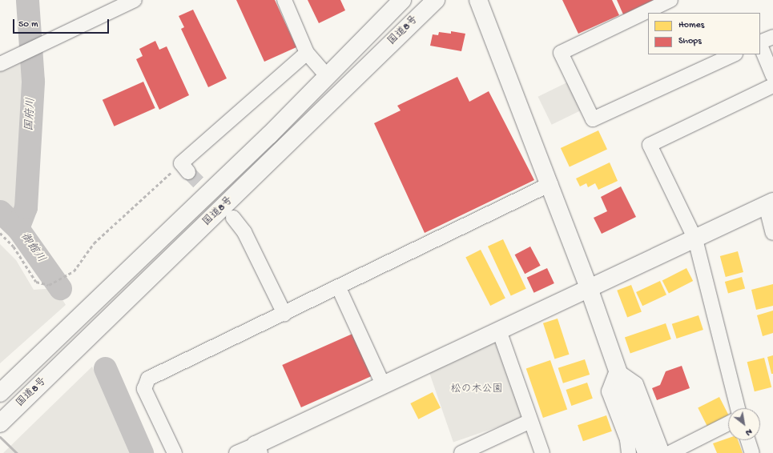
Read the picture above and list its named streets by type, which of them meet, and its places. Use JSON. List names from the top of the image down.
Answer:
{
  "streets": {
    "main road": ["国道8号"]
  },
  "water": ["国府川", "御館川"],
  "parks": ["松の木公園"],
  "legend": ["Homes", "Shops"],
  "scale_bar": "50 m",
  "north": "bottom right"
}
